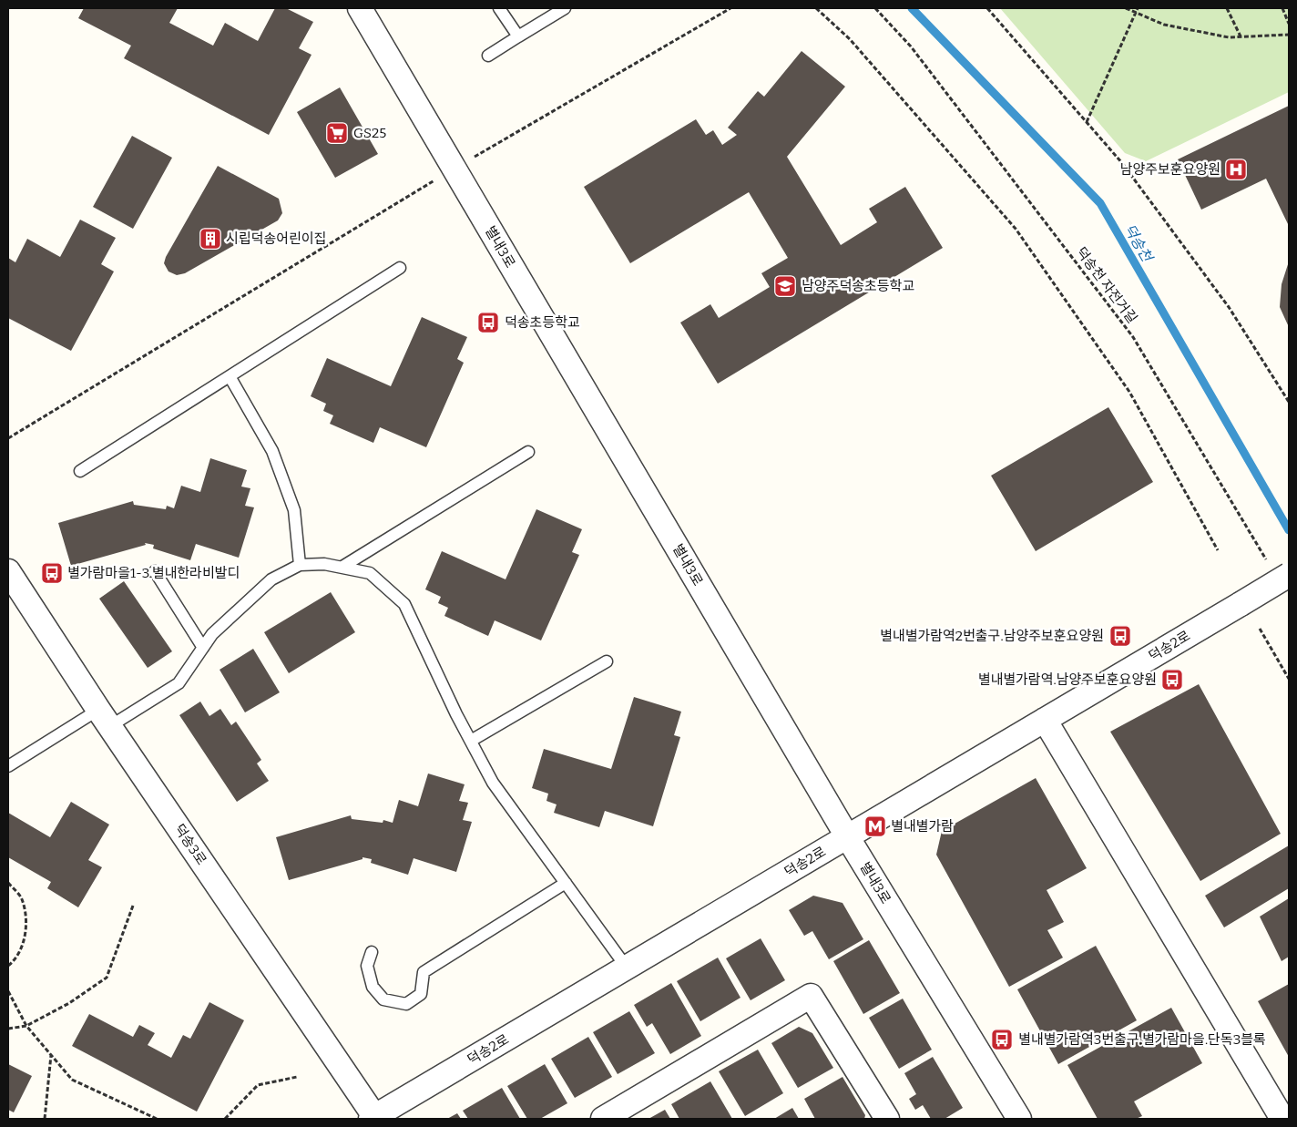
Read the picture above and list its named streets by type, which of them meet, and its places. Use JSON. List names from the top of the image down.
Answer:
{
  "streets": {
    "street": ["별내3로", "덕송2로", "덕송3로"],
    "path": ["덕송천 자전거길"]
  },
  "crossings": [
    ["별내3로", "덕송2로"],
    ["덕송천 자전거길", "덕송2로"],
    ["덕송2로", "덕송3로"]
  ],
  "water": ["덕송천"],
  "places": {
    "supermarket": ["GS25"],
    "hospital": ["남양주보훈요양원"],
    "building": ["시립덕송어린이집"],
    "school or university": ["남양주덕송초등학교"],
    "bus stop": [
      "덕송초등학교",
      "별가람마을1-3.별내한라비발디",
      "별내별가람역2번출구.남양주보훈요양원",
      "별내별가람역.남양주보훈요양원",
      "별내별가람역3번출구.별가람마을.단독3블록"
    ],
    "metro station": ["별내별가람"]
  }
}
